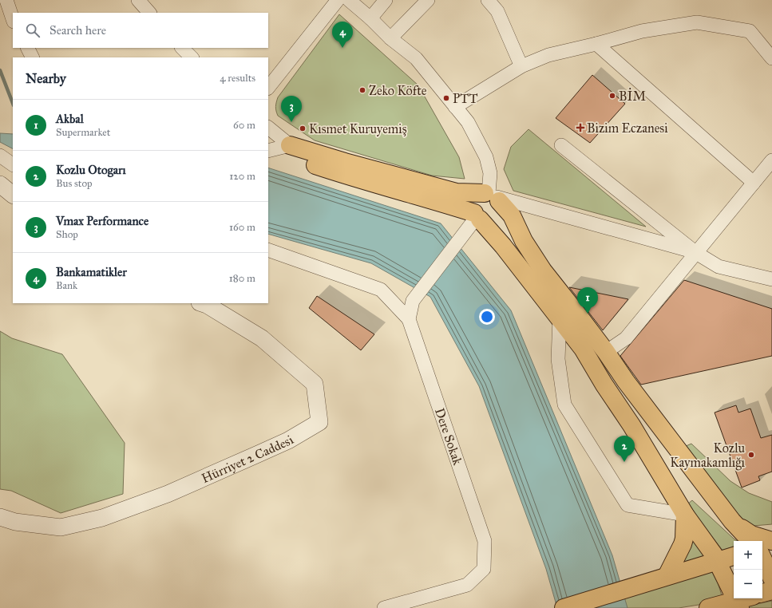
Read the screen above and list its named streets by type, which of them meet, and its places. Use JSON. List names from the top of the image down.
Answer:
{
  "streets": {
    "street": ["Dere Sokak", "Hürriyet 2 Caddesi"]
  },
  "places": {
    "other": [
      "Zeko Köfte",
      "BİM",
      "PTT",
      "Kısmet Kuruyemiş",
      "Kozlu Kaymakamlığı"
    ],
    "health": ["Bizim Eczanesi"]
  },
  "page": {
    "search": "Search here",
    "pins": [
      "4",
      "3",
      "1",
      "2"
    ],
    "heading": ["Nearby", "4 results"],
    "list": [
      {
        "mark": "1",
        "name": "Akbal",
        "note": "Supermarket",
        "value": "60 m"
      },
      {
        "mark": "2",
        "name": "Kozlu Otogarı",
        "note": "Bus stop",
        "value": "120 m"
      },
      {
        "mark": "3",
        "name": "Vmax Performance",
        "note": "Shop",
        "value": "160 m"
      },
      {
        "mark": "4",
        "name": "Bankamatikler",
        "note": "Bank",
        "value": "180 m"
      }
    ],
    "map_buttons": ["+", "−"]
  }
}
